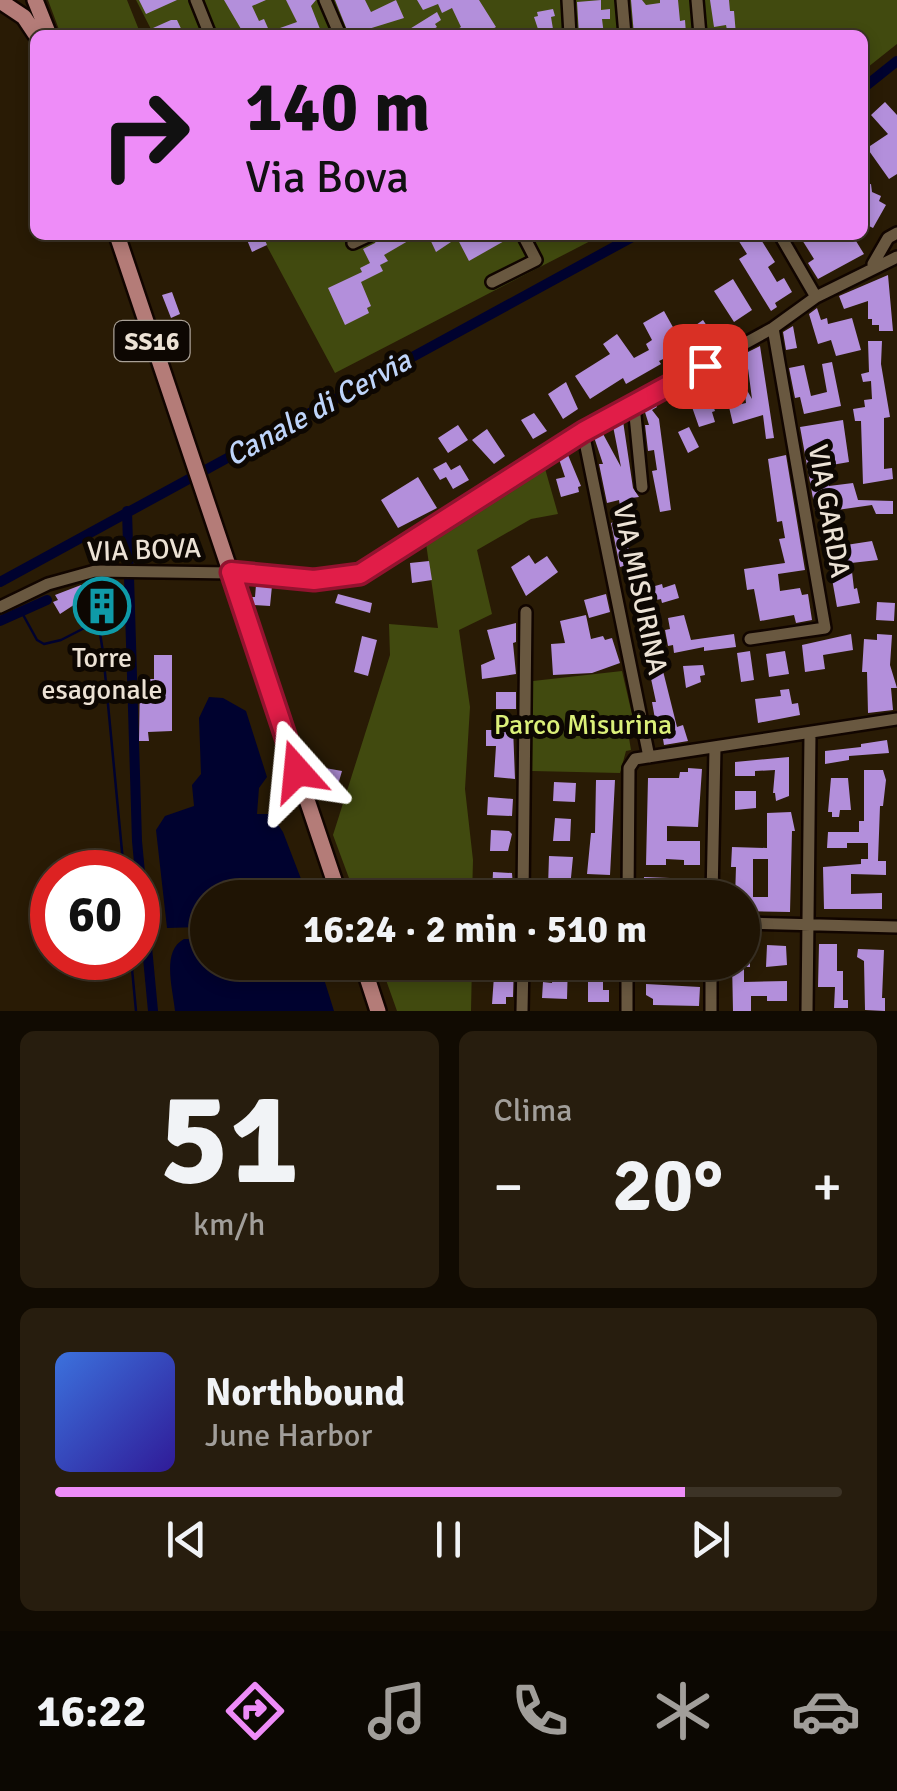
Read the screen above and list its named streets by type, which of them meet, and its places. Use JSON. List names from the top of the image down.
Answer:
{
  "streets": {
    "main road": ["SS16"],
    "street": ["VIA GARDA", "VIA BOVA", "VIA MISURINA"]
  },
  "crossings": [
    ["SS16", "VIA BOVA"],
    ["VIA GARDA", "VIA BOVA"],
    ["VIA BOVA", "VIA MISURINA"]
  ],
  "water": ["Canale di Cervia"],
  "parks": ["Parco Misurina"],
  "places": {
    "building": ["Torre esagonale"]
  },
  "page": {
    "turn": ["140 m", "Via Bova"],
    "limit": "60",
    "trip": "16:24 · 2 min · 510 m",
    "tile": [
      ["51", "km/h"],
      "Clima"
    ],
    "heat": ["−", "20°", "+"],
    "song": ["Northbound", "June Harbor"],
    "tabs": "16:22"
  }
}
